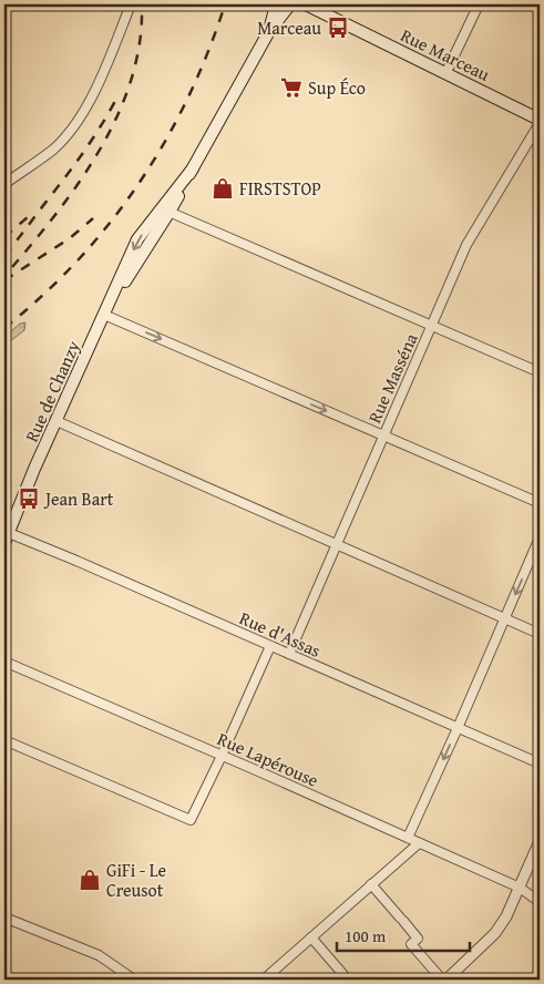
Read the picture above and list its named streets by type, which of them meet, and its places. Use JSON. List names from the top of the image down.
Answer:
{
  "streets": {
    "main road": ["Rue Marceau", "Rue de Chanzy"],
    "street": ["Rue Masséna", "Rue d'Assas", "Rue Lapérouse"]
  },
  "crossings": [
    ["Rue Marceau", "Rue Masséna"],
    ["Rue Masséna", "Rue d'Assas"],
    ["Rue de Chanzy", "Rue d'Assas"]
  ],
  "places": {
    "bus stop": ["Marceau", "Jean Bart"],
    "supermarket": ["Sup Éco"],
    "shop": ["FIRSTSTOP", "GiFi - Le Creusot"]
  },
  "scale_bar": "100 m"
}
